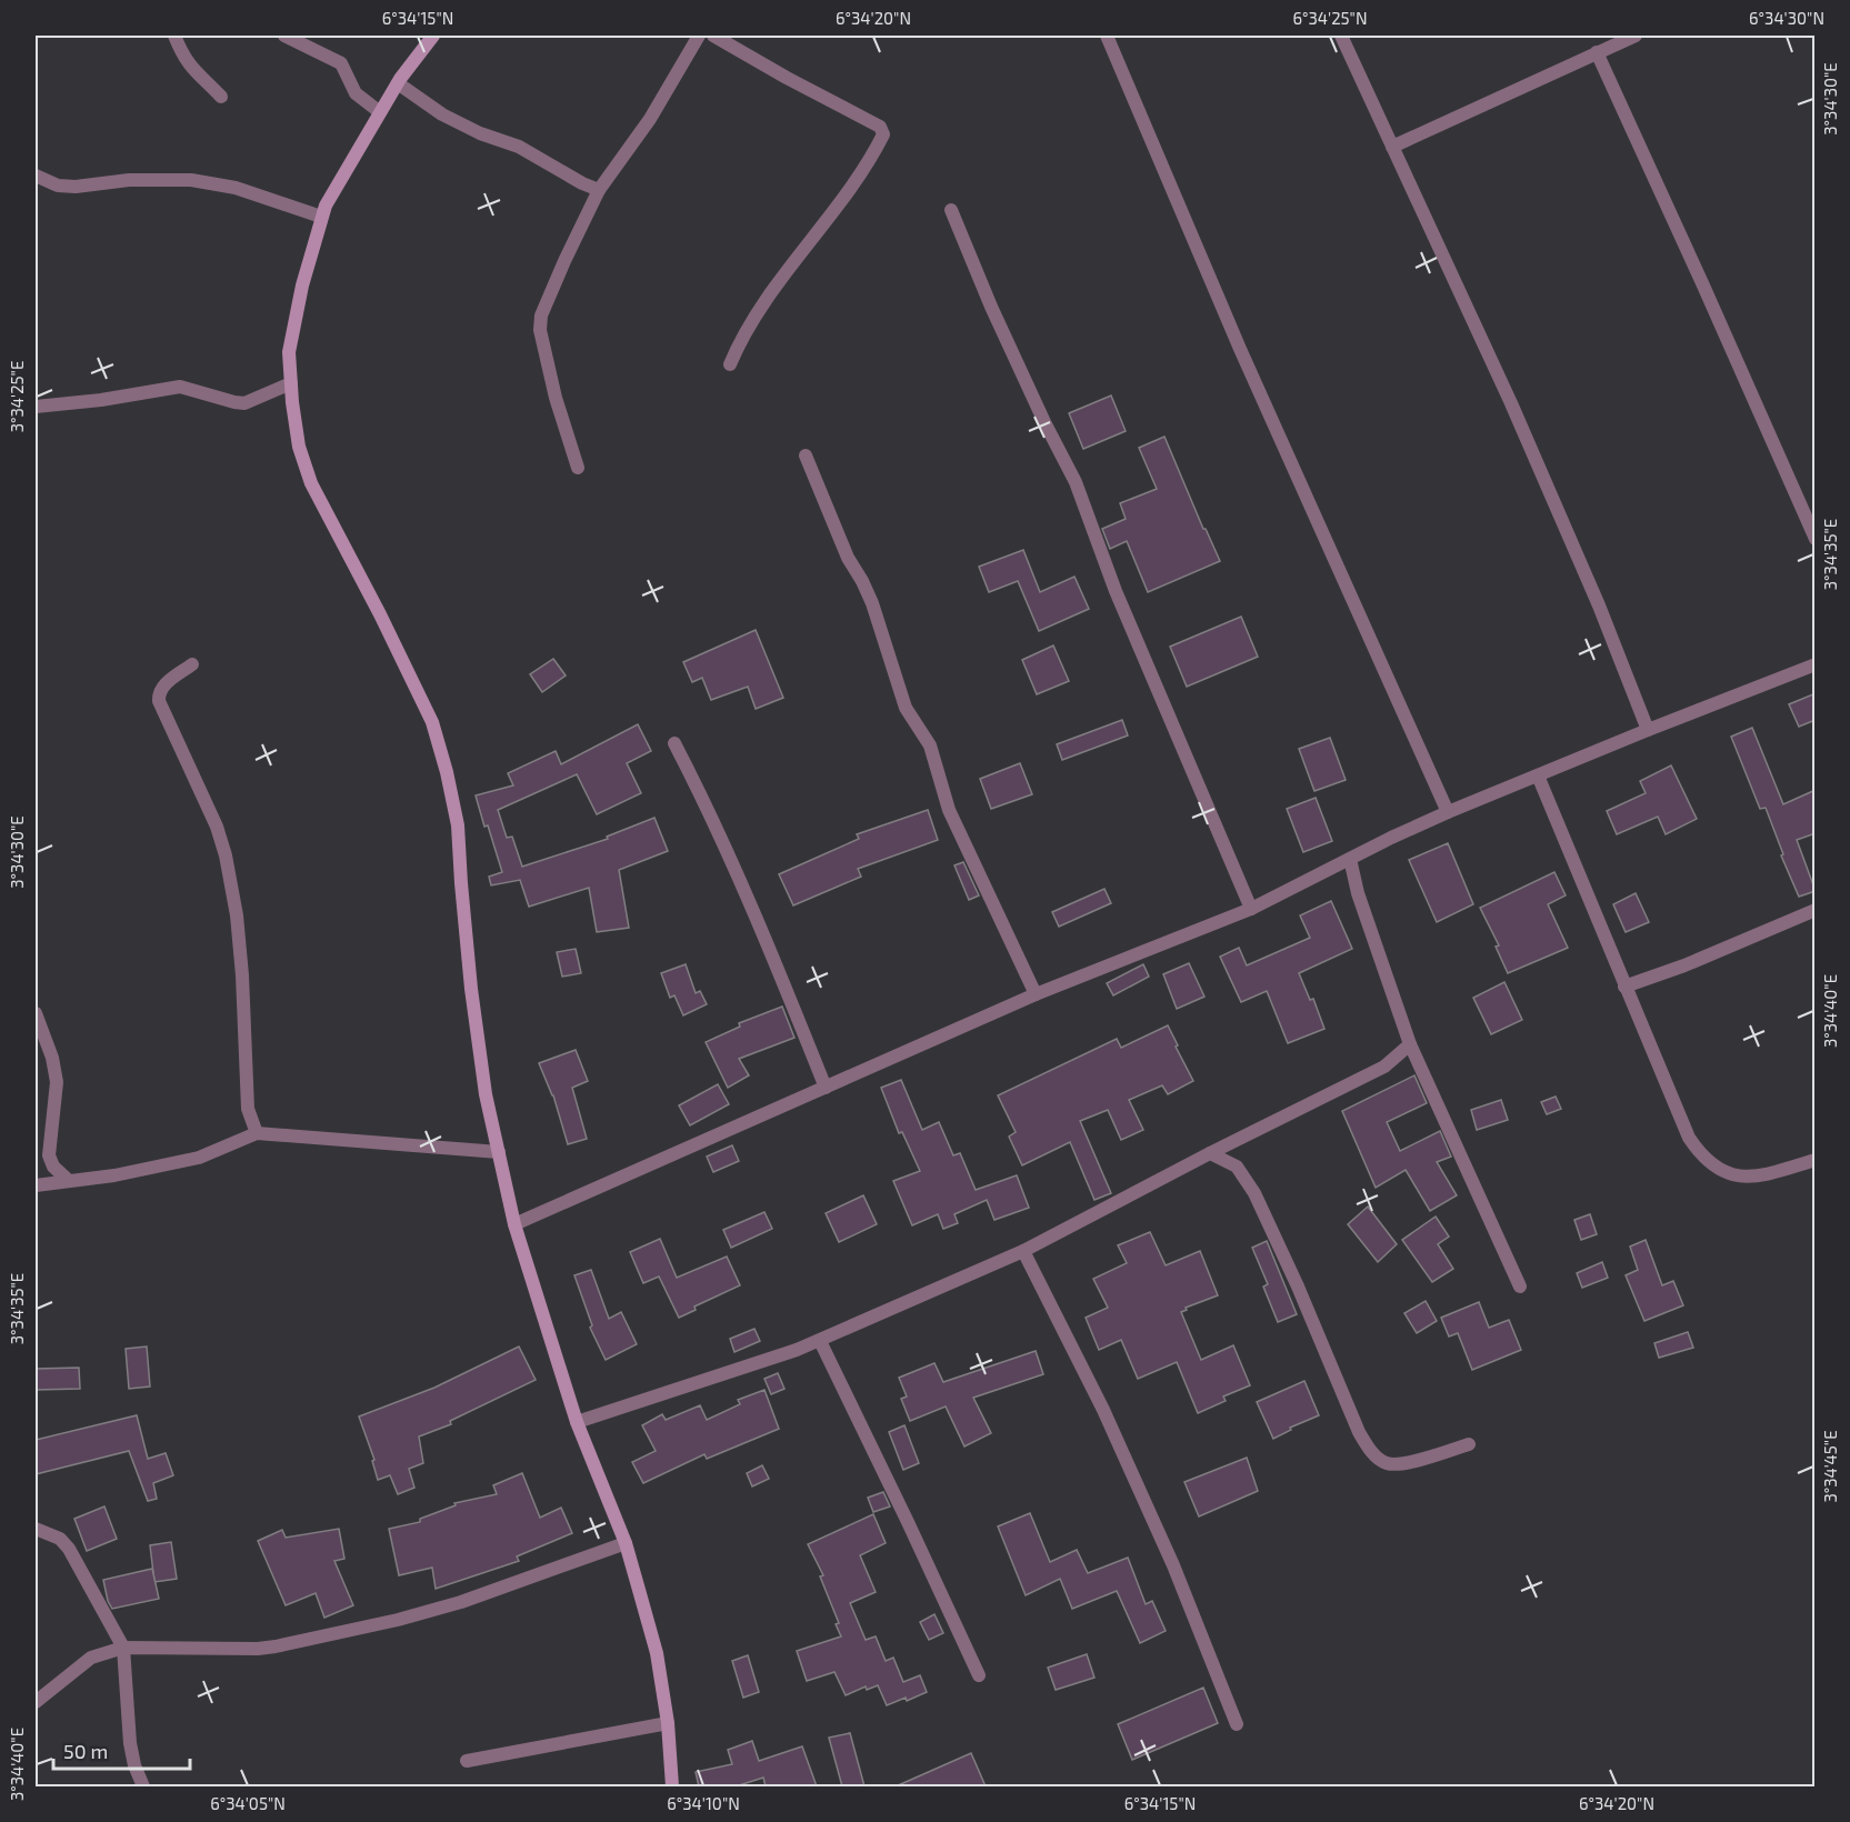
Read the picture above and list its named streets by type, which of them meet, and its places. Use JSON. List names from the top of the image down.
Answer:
{
  "scale_bar": "50 m",
  "coordinates": [
    "6°34'15\"N",
    "6°34'20\"N",
    "6°34'25\"N",
    "6°34'30\"N",
    "3°34'30\"E",
    "3°34'25\"E",
    "3°34'35\"E",
    "3°34'40\"E",
    "3°34'45\"E",
    "6°34'05\"N",
    "6°34'10\"N"
  ]
}
